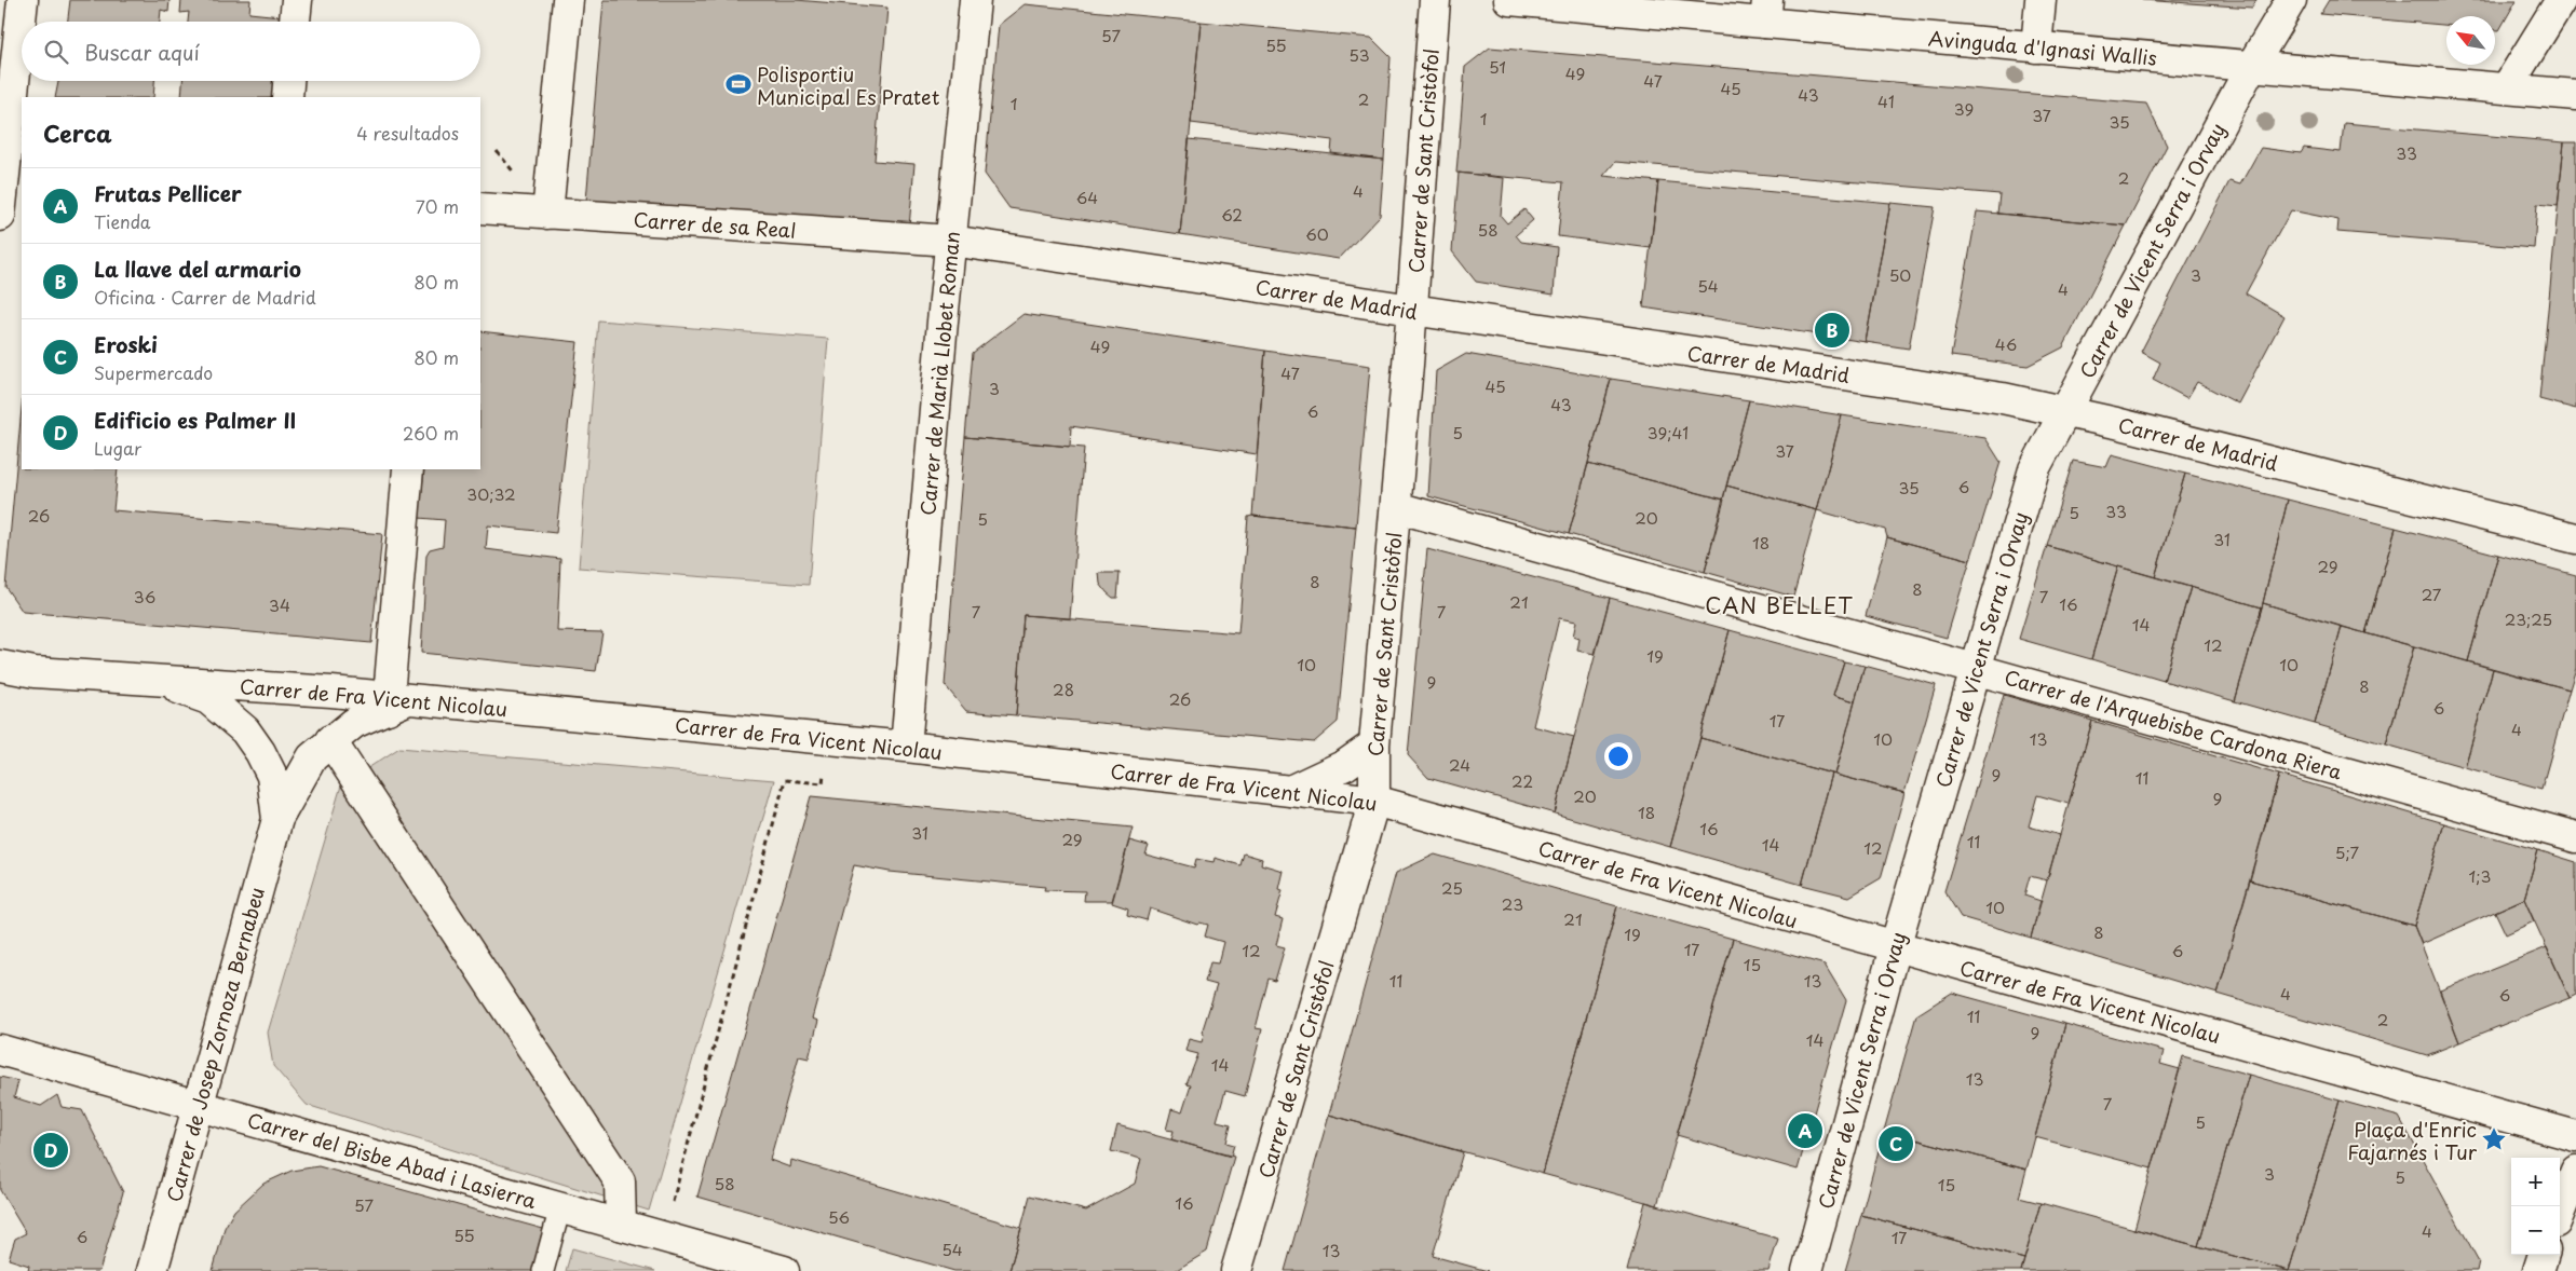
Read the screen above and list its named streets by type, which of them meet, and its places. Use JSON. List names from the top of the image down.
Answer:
{
  "streets": {
    "street": [
      "Avinguda d'Ignasi Wallis",
      "Carrer de Sant Cristòfol",
      "Carrer de sa Real",
      "Carrer de Vicent Serra i Orvay",
      "Carrer de Madrid",
      "Carrer de Marià Llobet Roman",
      "Carrer de Fra Vicent Nicolau",
      "Carrer de l'Arquebisbe Cardona Riera",
      "Carrer de Josep Zornoza Bernabeu",
      "Carrer del Bisbe Abad i Lasierra"
    ]
  },
  "crossings": [
    ["Avinguda d'Ignasi Wallis", "Carrer de Vicent Serra i Orvay"],
    ["Carrer de Sant Cristòfol", "Carrer de Madrid"],
    ["Carrer de Sant Cristòfol", "Carrer de Fra Vicent Nicolau"],
    ["Carrer de Sant Cristòfol", "Carrer de l'Arquebisbe Cardona Riera"],
    ["Carrer de sa Real", "Carrer de Madrid"],
    ["Carrer de sa Real", "Carrer de Marià Llobet Roman"],
    ["Carrer de Vicent Serra i Orvay", "Carrer de Madrid"],
    ["Carrer de Vicent Serra i Orvay", "Carrer de Fra Vicent Nicolau"],
    ["Carrer de Vicent Serra i Orvay", "Carrer de l'Arquebisbe Cardona Riera"],
    ["Carrer de Madrid", "Carrer de Marià Llobet Roman"],
    ["Carrer de Marià Llobet Roman", "Carrer de Fra Vicent Nicolau"],
    ["Carrer de Fra Vicent Nicolau", "Carrer de Josep Zornoza Bernabeu"],
    ["Carrer de Josep Zornoza Bernabeu", "Carrer del Bisbe Abad i Lasierra"]
  ],
  "districts": ["CAN BELLET"],
  "places": {
    "sports": ["Polisportiu Municipal Es Pratet"],
    "place": ["Plaça d'Enric Fajarnés i Tur"]
  },
  "house_numbers": [
    "57",
    "55",
    "53",
    "51",
    "49",
    "47",
    "45",
    "43",
    "2",
    "41",
    "1",
    "39",
    "37",
    "1",
    "35",
    "33",
    "2",
    "4",
    "64",
    "62",
    "58",
    "60",
    "50",
    "3",
    "54",
    "4",
    "46",
    "49",
    "47",
    "45",
    "3",
    "43",
    "6",
    "5",
    "39;41",
    "37",
    "6",
    "35",
    "30;32",
    "33",
    "5",
    "26",
    "20",
    "5",
    "31",
    "18",
    "29",
    "8",
    "8",
    "27",
    "36",
    "7",
    "21",
    "16",
    "34",
    "7",
    "7",
    "23;25",
    "14",
    "12",
    "19",
    "10",
    "10",
    "9",
    "8",
    "28",
    "26",
    "6",
    "17",
    "4",
    "10",
    "13",
    "24",
    "9",
    "11",
    "22",
    "20",
    "9",
    "18",
    "16",
    "31",
    "29",
    "11",
    "14",
    "12",
    "5;7",
    "1;3",
    "25",
    "23",
    "10",
    "21",
    "8",
    "19",
    "17",
    "12",
    "6",
    "15",
    "11",
    "13",
    "4",
    "6",
    "11",
    "2",
    "9",
    "14",
    "14",
    "13",
    "7",
    "5",
    "3",
    "5",
    "58",
    "15",
    "16",
    "57",
    "56",
    "4",
    "55",
    "6",
    "17",
    "54",
    "13"
  ],
  "north": "top left",
  "page": {
    "search": "Buscar aquí",
    "heading": ["Cerca", "4 resultados"],
    "list": [
      {
        "mark": "A",
        "name": "Frutas Pellicer",
        "note": "Tienda",
        "value": "70 m"
      },
      {
        "mark": "B",
        "name": "La llave del armario",
        "note": "Oficina · Carrer de Madrid",
        "value": "80 m"
      },
      {
        "mark": "C",
        "name": "Eroski",
        "note": "Supermercado",
        "value": "80 m"
      },
      {
        "mark": "D",
        "name": "Edificio es Palmer II",
        "note": "Lugar",
        "value": "260 m"
      }
    ],
    "pins": [
      "B",
      "A",
      "C",
      "D"
    ],
    "map_buttons": ["+", "−"]
  }
}
